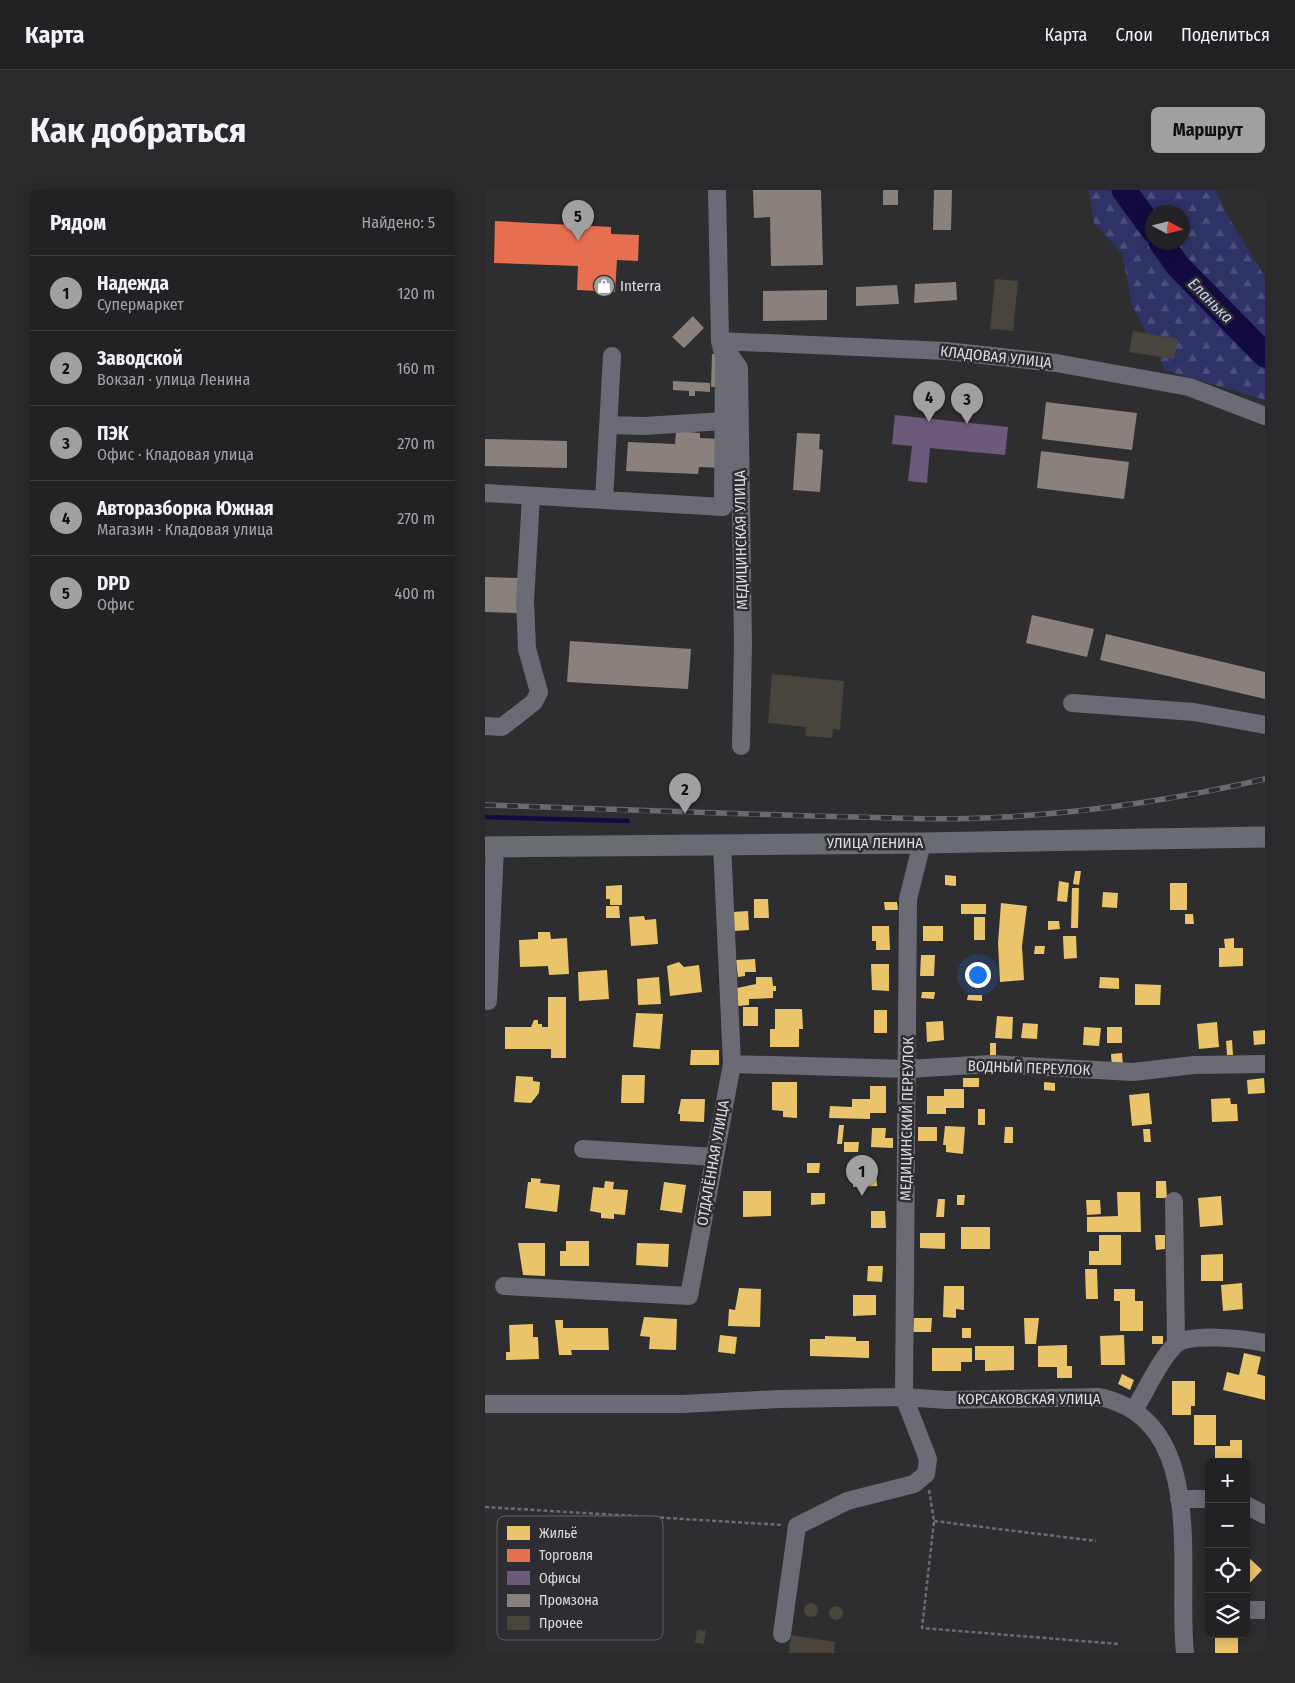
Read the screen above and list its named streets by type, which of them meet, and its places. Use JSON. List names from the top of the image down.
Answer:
{
  "streets": {
    "main road": ["УЛИЦА ЛЕНИНА"],
    "street": [
      "КЛАДОВАЯ УЛИЦА",
      "МЕДИЦИНСКАЯ УЛИЦА",
      "ВОДНЫЙ ПЕРЕУЛОК",
      "МЕДИЦИНСКИЙ ПЕРЕУЛОК",
      "ОТДАЛЁННАЯ УЛИЦА",
      "КОРСАКОВСКАЯ УЛИЦА"
    ]
  },
  "crossings": [
    ["КЛАДОВАЯ УЛИЦА", "МЕДИЦИНСКАЯ УЛИЦА"],
    ["УЛИЦА ЛЕНИНА", "МЕДИЦИНСКИЙ ПЕРЕУЛОК"],
    ["УЛИЦА ЛЕНИНА", "ОТДАЛЁННАЯ УЛИЦА"],
    ["ВОДНЫЙ ПЕРЕУЛОК", "МЕДИЦИНСКИЙ ПЕРЕУЛОК"],
    ["ВОДНЫЙ ПЕРЕУЛОК", "ОТДАЛЁННАЯ УЛИЦА"],
    ["МЕДИЦИНСКИЙ ПЕРЕУЛОК", "КОРСАКОВСКАЯ УЛИЦА"]
  ],
  "water": ["Еланька"],
  "places": {
    "shop": ["Interra"]
  },
  "legend": [
    "Жильё",
    "Торговля",
    "Офисы",
    "Промзона",
    "Прочее"
  ],
  "north": "right",
  "page": {
    "header": "Карта",
    "nav": ["Карта", "Слои", "Поделиться"],
    "buttons": "Маршрут",
    "title": "Как добраться",
    "heading": ["Рядом", "Найдено: 5"],
    "pins": [
      "5",
      "4",
      "3",
      "2",
      "1"
    ],
    "list": [
      {
        "mark": "1",
        "name": "Надежда",
        "note": "Супермаркет",
        "value": "120 m"
      },
      {
        "mark": "2",
        "name": "Заводской",
        "note": "Вокзал · улица Ленина",
        "value": "160 m"
      },
      {
        "mark": "3",
        "name": "ПЭК",
        "note": "Офис · Кладовая улица",
        "value": "270 m"
      },
      {
        "mark": "4",
        "name": "Авторазборка Южная",
        "note": "Магазин · Кладовая улица",
        "value": "270 m"
      },
      {
        "mark": "5",
        "name": "DPD",
        "note": "Офис",
        "value": "400 m"
      }
    ],
    "map_buttons": ["+", "−"]
  }
}
